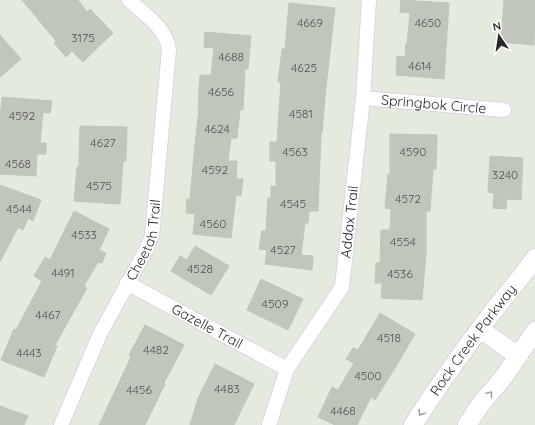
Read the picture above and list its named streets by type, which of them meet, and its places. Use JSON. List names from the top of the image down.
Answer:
{
  "streets": {
    "street": [
      "Springbok Circle",
      "Addax Trail",
      "Cheetah Trail",
      "Gazelle Trail",
      "Rock Creek Parkway"
    ]
  },
  "crossings": [
    ["Springbok Circle", "Addax Trail"],
    ["Addax Trail", "Gazelle Trail"],
    ["Cheetah Trail", "Gazelle Trail"]
  ],
  "house_numbers": [
    "4669",
    "4650",
    "3175",
    "4688",
    "4614",
    "4625",
    "4656",
    "4581",
    "4592",
    "4624",
    "4627",
    "4563",
    "4590",
    "4568",
    "4592",
    "3240",
    "4575",
    "4572",
    "4545",
    "4544",
    "4560",
    "4533",
    "4554",
    "4527",
    "4528",
    "4491",
    "4536",
    "4509",
    "4467",
    "4518",
    "4482",
    "4443",
    "4500",
    "4483",
    "4456",
    "4468"
  ],
  "north": "top"
}
